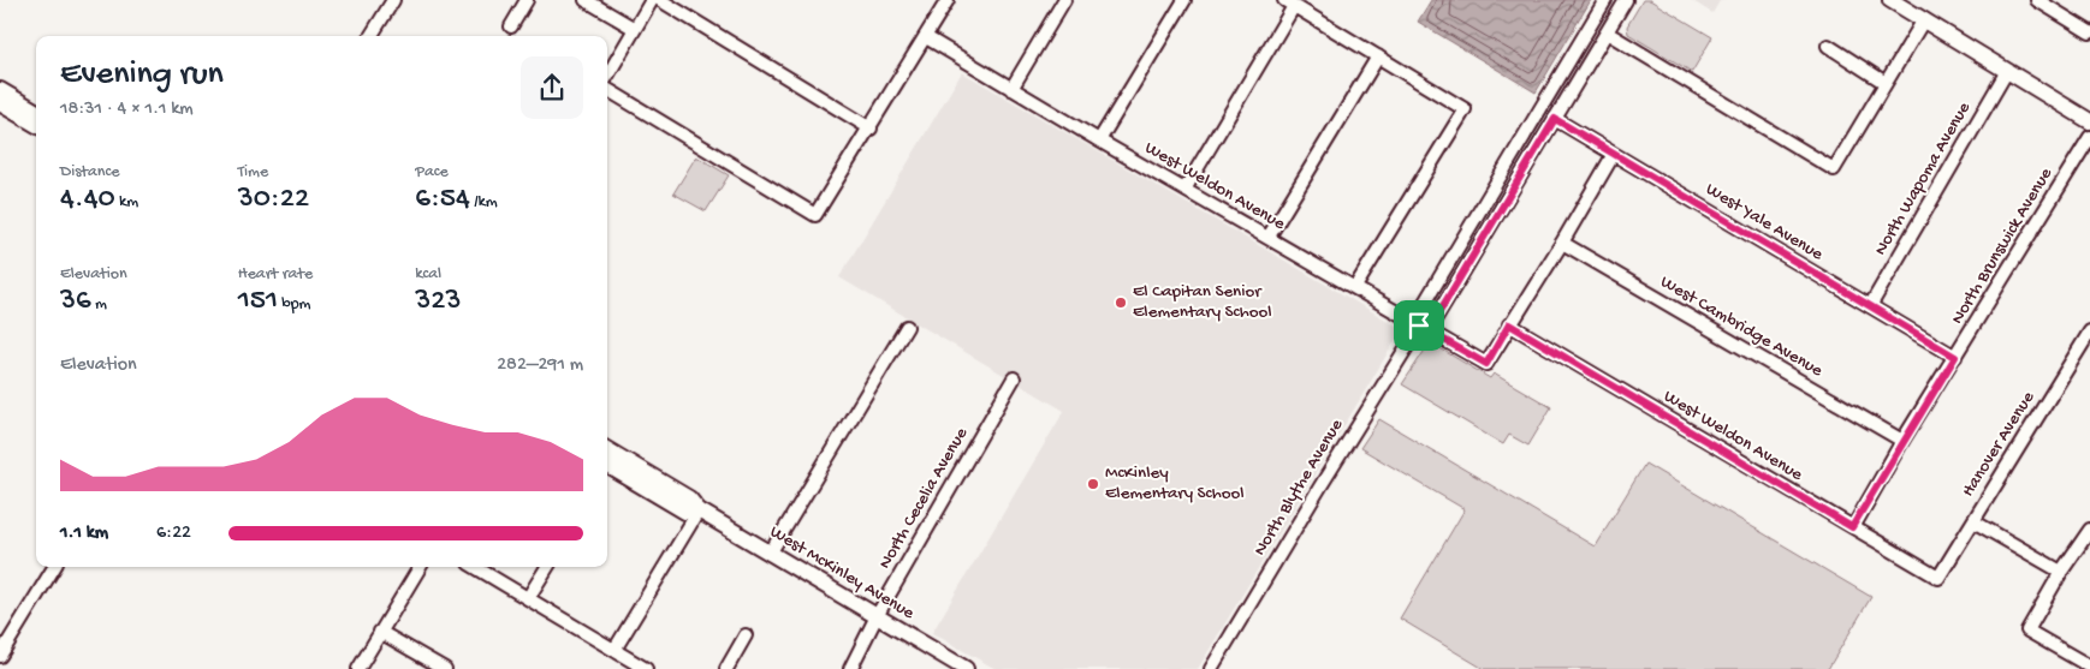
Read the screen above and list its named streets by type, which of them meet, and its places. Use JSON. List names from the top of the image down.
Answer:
{
  "streets": {
    "main road": ["West McKinley Avenue"],
    "street": [
      "North Wapoma Avenue",
      "West Weldon Avenue",
      "West Yale Avenue",
      "North Brunswick Avenue",
      "West Cambridge Avenue",
      "Hanover Avenue",
      "North Blythe Avenue",
      "North Cecelia Avenue"
    ]
  },
  "crossings": [
    ["North Wapoma Avenue", "West Yale Avenue"],
    ["West Weldon Avenue", "North Brunswick Avenue"],
    ["West Weldon Avenue", "Hanover Avenue"],
    ["West Weldon Avenue", "North Blythe Avenue"],
    ["West Yale Avenue", "North Brunswick Avenue"],
    ["West Yale Avenue", "North Blythe Avenue"],
    ["North Brunswick Avenue", "West Cambridge Avenue"],
    ["North Cecelia Avenue", "West McKinley Avenue"]
  ],
  "places": ["El Capitan Senior Elementary School", "McKinley Elementary School"],
  "page": {
    "heading": ["Evening run", "18:31 · 4 × 1.1 km"],
    "stats": [
      ["Distance", "4.40 km"],
      ["Time", "30:22"],
      ["Pace", "6:54 /km"],
      ["Elevation", "36 m"],
      ["Heart rate", "151 bpm"],
      ["kcal", "323"]
    ],
    "chart": ["Elevation", "282–291 m"],
    "list": [
      {
        "name": "1.1 km",
        "note": "6:22"
      }
    ]
  }
}
